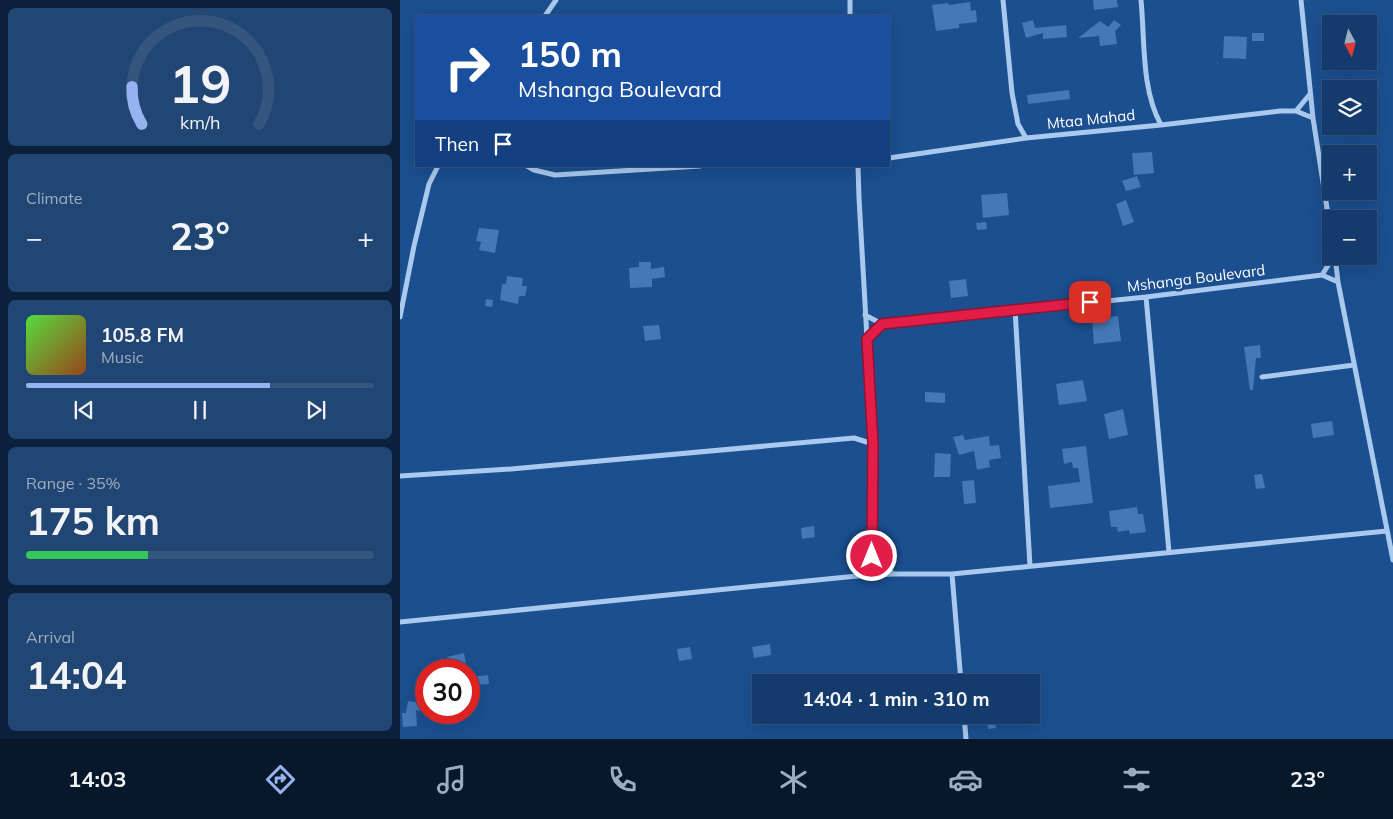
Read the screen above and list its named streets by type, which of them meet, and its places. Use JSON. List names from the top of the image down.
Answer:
{
  "streets": {
    "street": ["Mtaa Mahad", "Mshanga Boulevard"]
  },
  "north": "bottom",
  "page": {
    "map_buttons": ["+", "−"],
    "turn": ["150 m", "Mshanga Boulevard"],
    "then": "Then",
    "tile": [
      "Climate",
      ["Range · 35%", "175 km"],
      ["Arrival", "14:04"]
    ],
    "heat": ["−", "23°", "+"],
    "song": ["105.8 FM", "Music"],
    "limit": "30",
    "trip": "14:04 · 1 min · 310 m",
    "tabs": ["14:03", "23°"],
    "gauge": ["19", "km/h"]
  }
}
